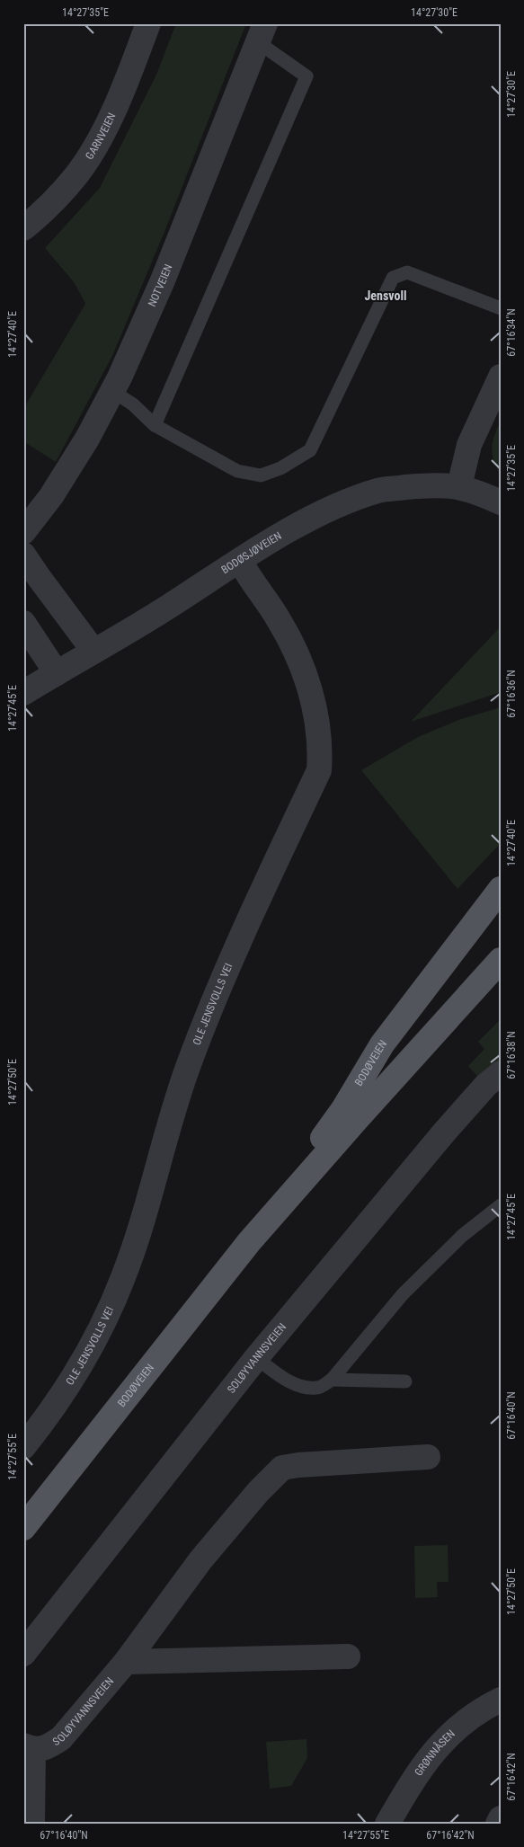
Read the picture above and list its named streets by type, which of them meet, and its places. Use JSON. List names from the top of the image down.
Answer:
{
  "streets": {
    "main road": ["BODØVEIEN"],
    "street": [
      "GARNVEIEN",
      "NOTVEIEN",
      "BODØSJØVEIEN",
      "OLE JENSVOLLS VEI",
      "SOLØYVANNSVEIEN",
      "GRØNNÅSEN"
    ]
  },
  "crossings": [
    ["BODØSJØVEIEN", "OLE JENSVOLLS VEI"]
  ],
  "districts": ["Jensvoll"],
  "coordinates": [
    "14°27'35\"E",
    "14°27'30\"E",
    "67°16'34\"N",
    "14°27'40\"E",
    "67°16'36\"N",
    "14°27'45\"E",
    "67°16'38\"N",
    "14°27'50\"E",
    "67°16'40\"N",
    "14°27'55\"E",
    "67°16'42\"N"
  ]
}
